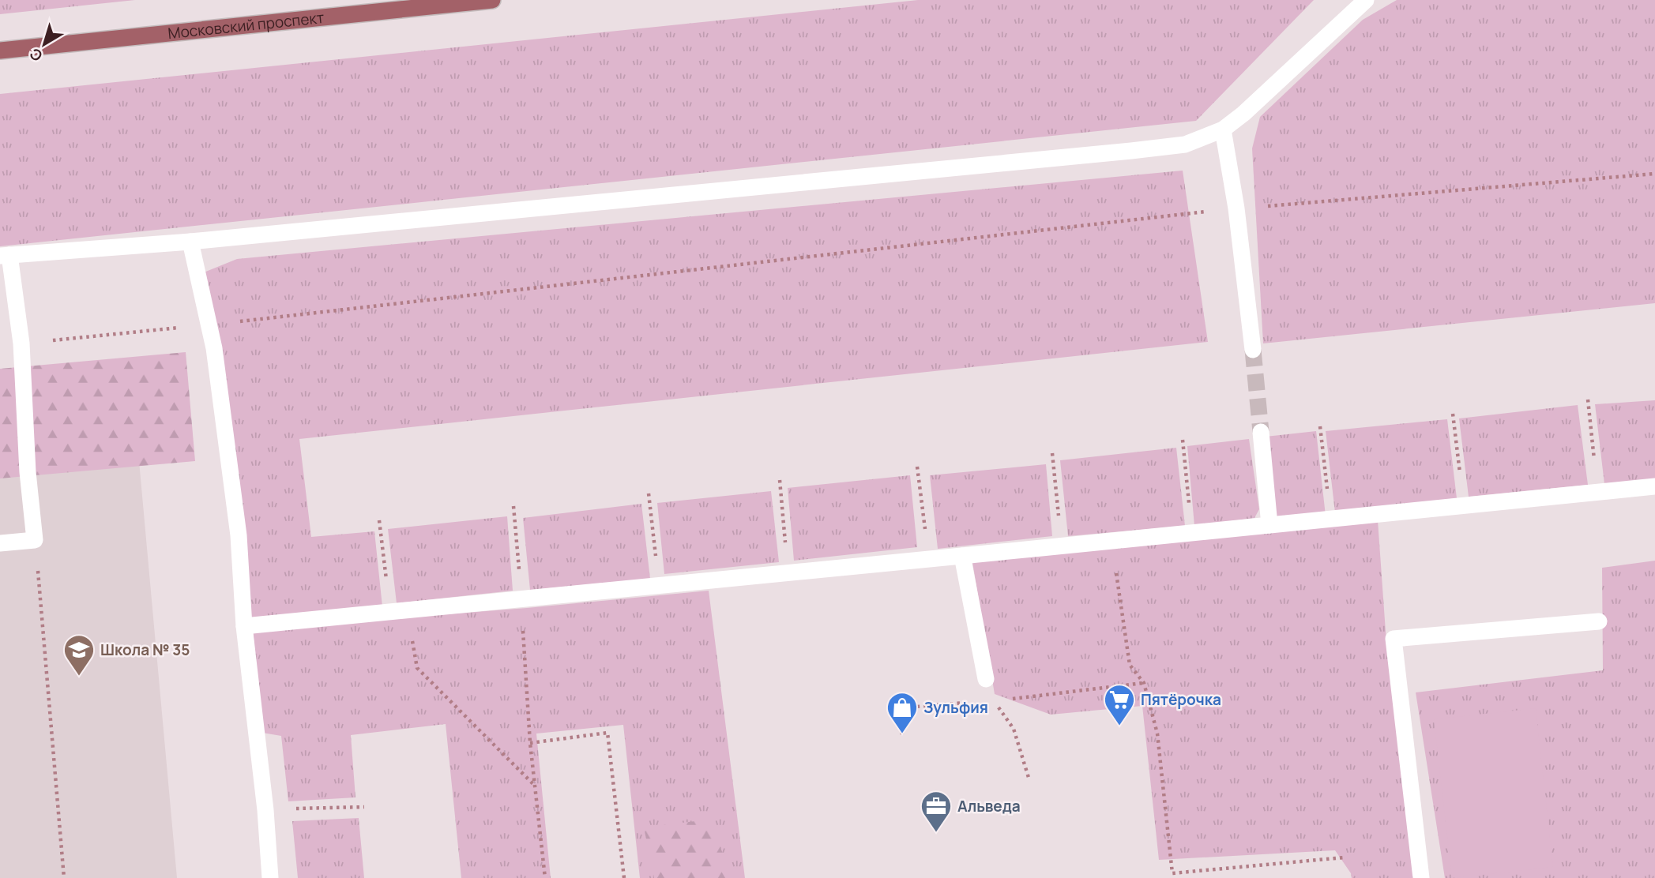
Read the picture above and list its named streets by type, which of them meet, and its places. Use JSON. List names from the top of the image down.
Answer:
{
  "streets": {
    "main road": ["Московский проспект"]
  },
  "places": {
    "school or university": ["Школа № 35"],
    "supermarket": ["Пятёрочка"],
    "shop": ["Зульфия"],
    "office": ["Альведа"]
  },
  "north": "bottom left"
}
